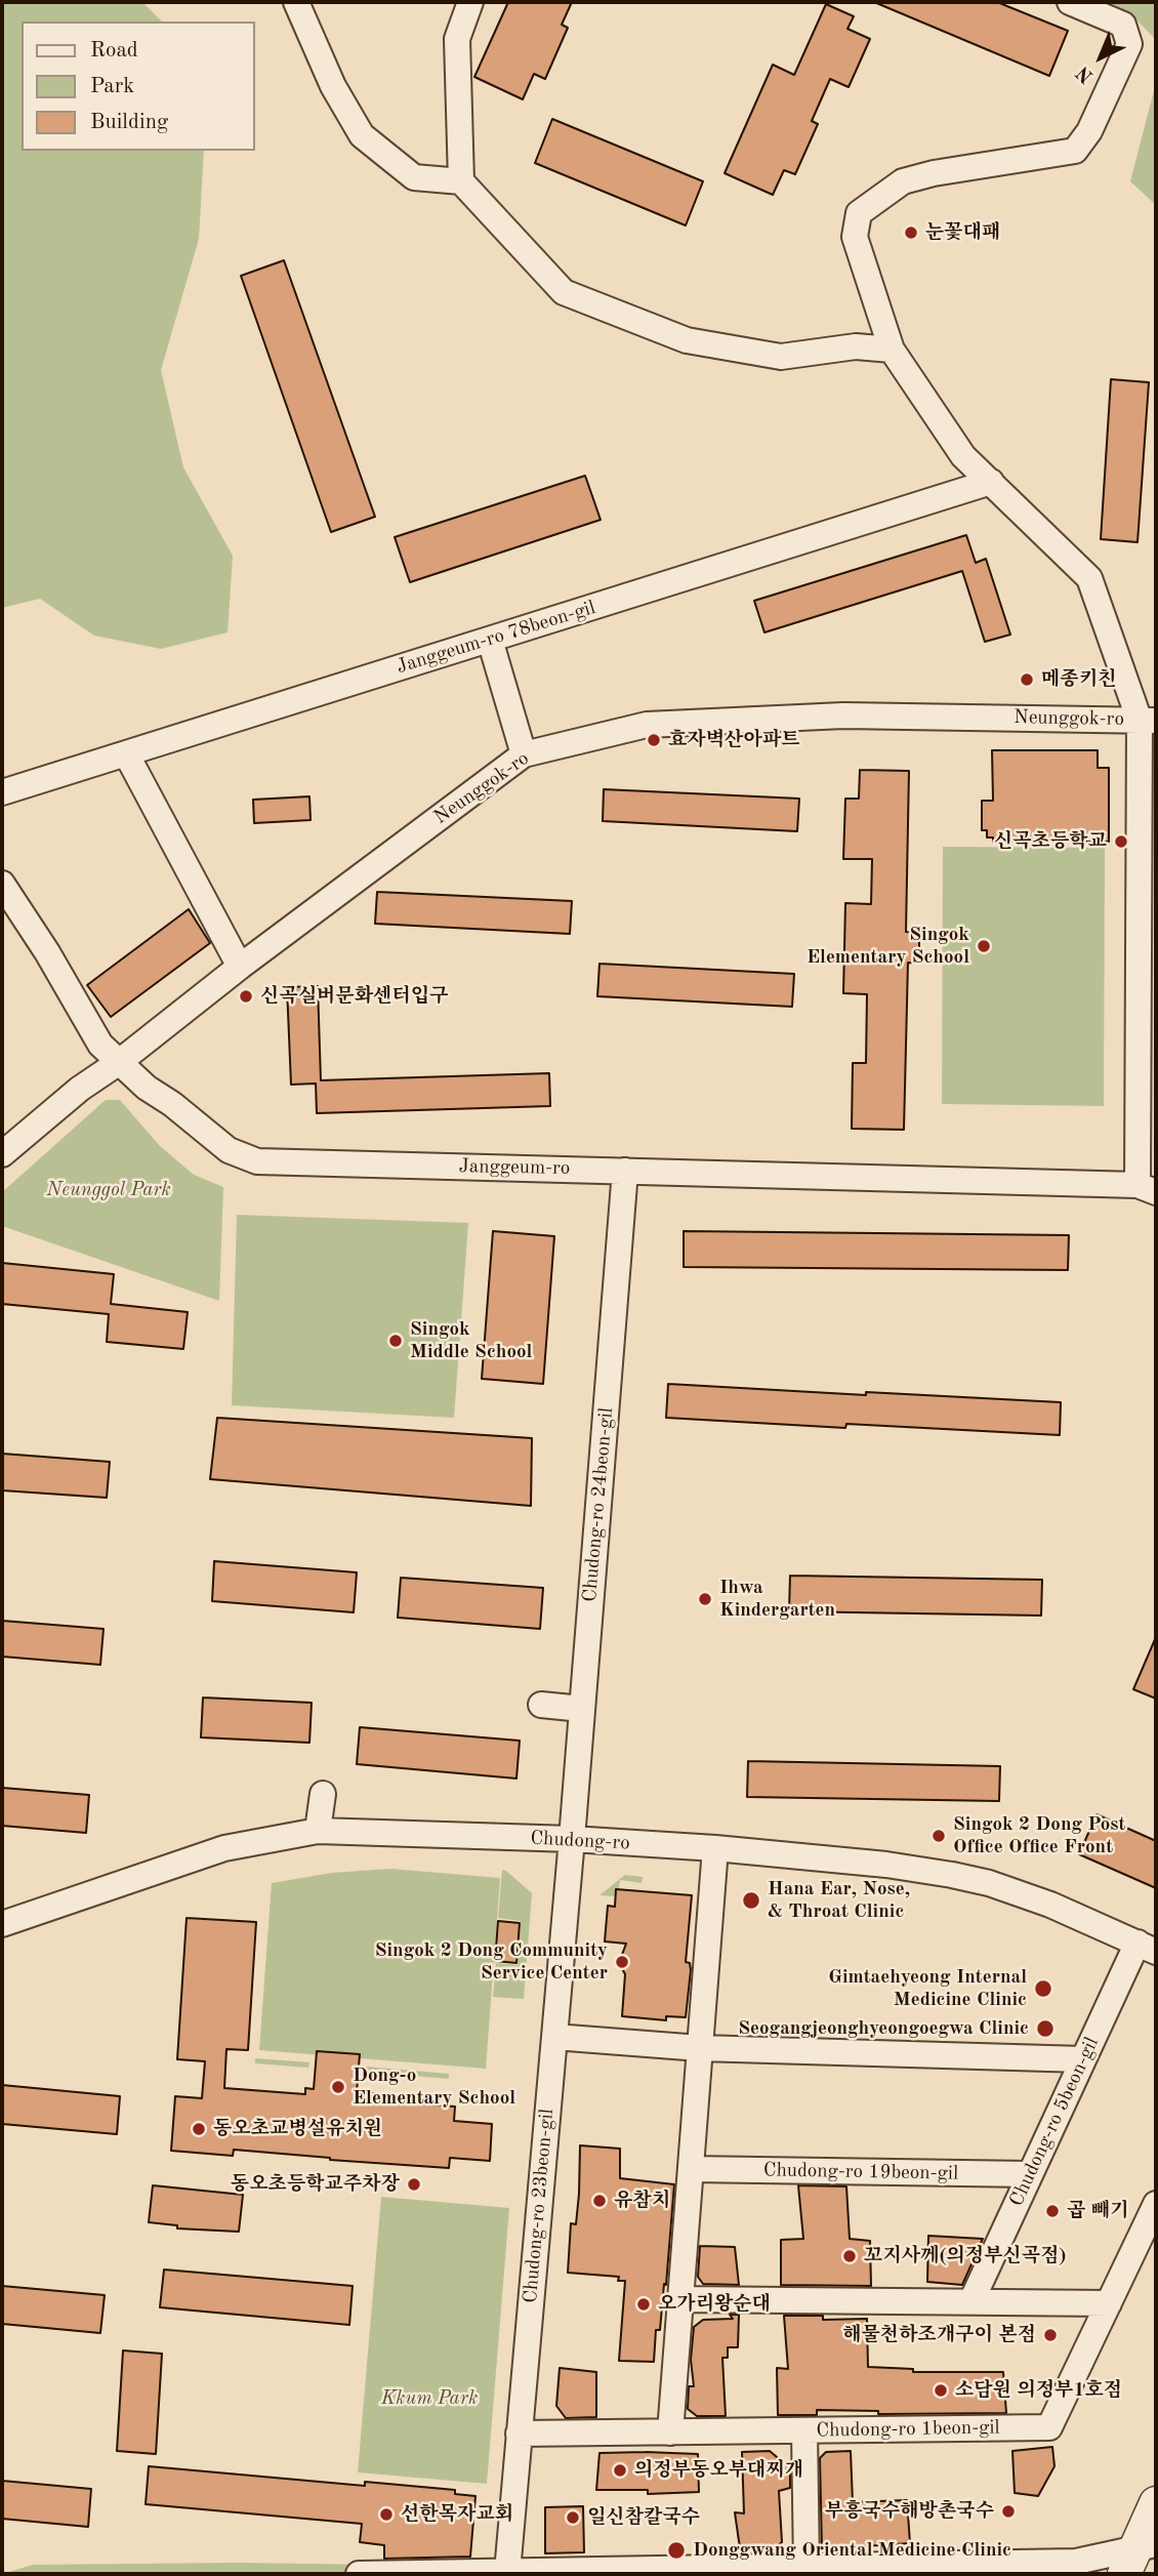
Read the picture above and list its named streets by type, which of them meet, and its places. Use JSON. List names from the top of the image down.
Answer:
{
  "streets": {
    "street": [
      "Janggeum-ro 78beon-gil",
      "Neunggok-ro",
      "Janggeum-ro",
      "Chudong-ro 24beon-gil",
      "Chudong-ro",
      "Chudong-ro 5beon-gil",
      "Chudong-ro 19beon-gil",
      "Chudong-ro 23beon-gil",
      "Chudong-ro 1beon-gil"
    ]
  },
  "crossings": [
    ["Neunggok-ro", "Janggeum-ro"],
    ["Janggeum-ro", "Chudong-ro 24beon-gil"],
    ["Chudong-ro 24beon-gil", "Chudong-ro"],
    ["Chudong-ro 24beon-gil", "Chudong-ro 23beon-gil"],
    ["Chudong-ro", "Chudong-ro 5beon-gil"],
    ["Chudong-ro", "Chudong-ro 23beon-gil"],
    ["Chudong-ro 5beon-gil", "Chudong-ro 19beon-gil"],
    ["Chudong-ro 23beon-gil", "Chudong-ro 1beon-gil"]
  ],
  "parks": ["Neunggol Park", "Kkum Park"],
  "places": [
    "눈꽃대패",
    "메종키친",
    "효자벽산아파트",
    "신곡초등학교",
    "Singok Elementary School",
    "신곡실버문화센터입구",
    "Singok Middle School",
    "Ihwa Kindergarten",
    "Singok 2 Dong Post Office Office Front",
    "Hana Ear, Nose, & Throat Clinic",
    "Singok 2 Dong Community Service Center",
    "Gimtaehyeong Internal Medicine Clinic",
    "Seogangjeonghyeongoegwa Clinic",
    "Dong-o Elementary School",
    "동오초교병설유치원",
    "동오초등학교주차장",
    "유참치",
    "곱 빼기",
    "꼬지사께(의정부신곡점)",
    "오가리왕순대",
    "해물천하조개구이 본점",
    "소담원 의정부1호점",
    "의정부동오부대찌개",
    "부흥국수해방촌국수",
    "선한목자교회",
    "일신참칼국수",
    "Donggwang Oriental Medicine Clinic"
  ],
  "legend": ["Road", "Park", "Building"],
  "north": "bottom left"
}
